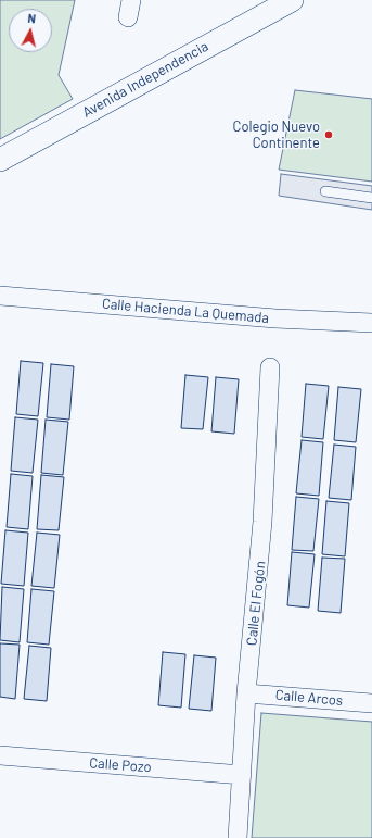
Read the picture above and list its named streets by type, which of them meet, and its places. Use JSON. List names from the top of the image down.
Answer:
{
  "streets": {
    "street": [
      "Avenida Independencia",
      "Calle Hacienda La Quemada",
      "Calle El Fogón",
      "Calle Arcos",
      "Calle Pozo"
    ]
  },
  "crossings": [
    ["Calle El Fogón", "Calle Arcos"],
    ["Calle El Fogón", "Calle Pozo"]
  ],
  "places": ["Colegio Nuevo Continente"],
  "north": "top"
}
